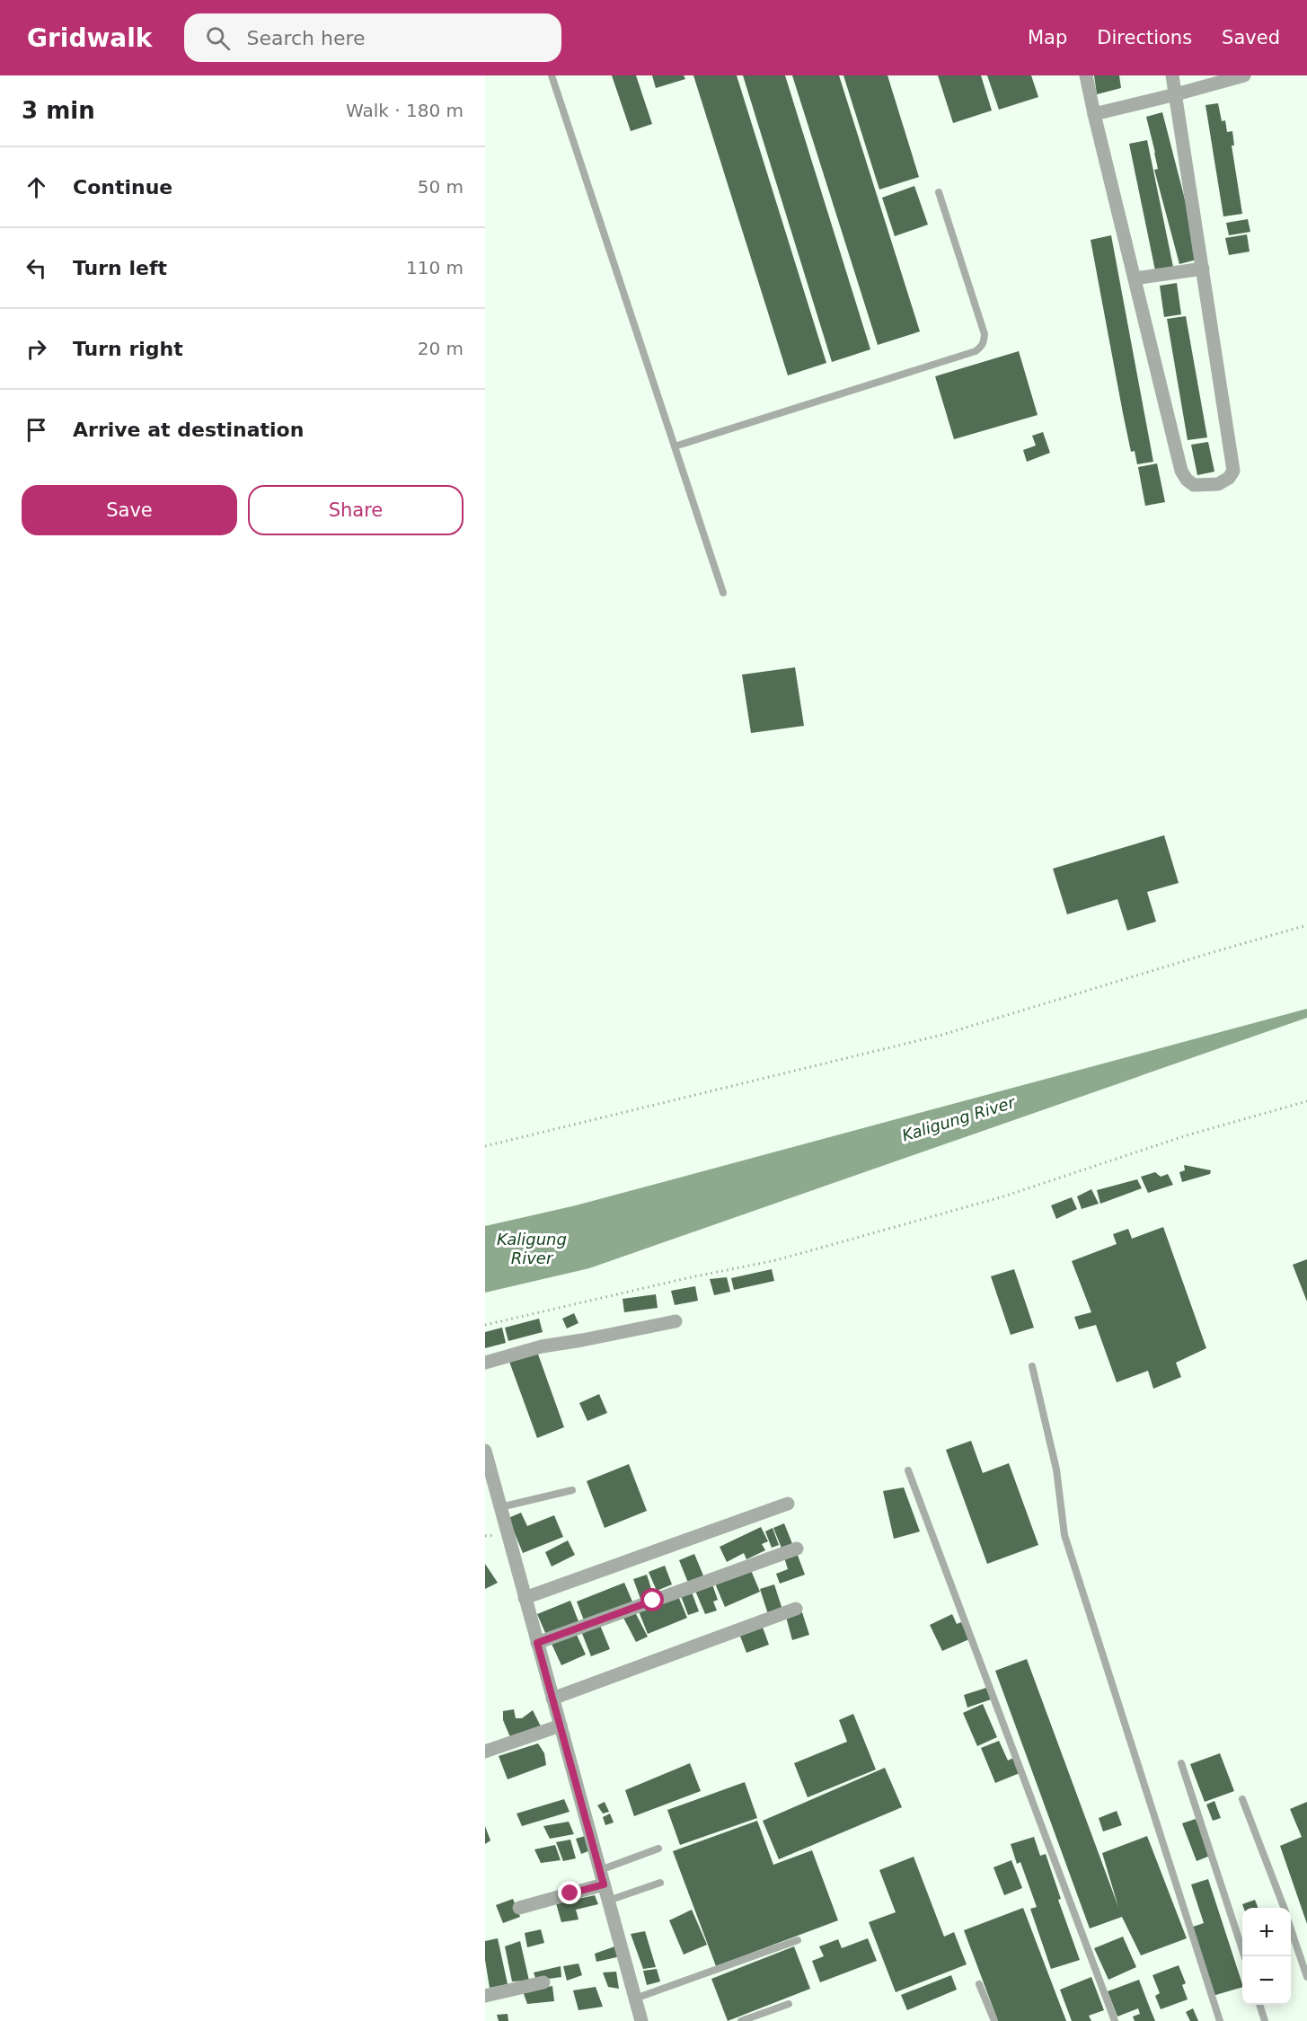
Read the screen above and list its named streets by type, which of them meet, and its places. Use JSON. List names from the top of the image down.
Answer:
{
  "water": ["Kaligung River"],
  "page": {
    "header": "Gridwalk",
    "search": "Search here",
    "nav": ["Map", "Directions", "Saved"],
    "heading": ["3 min", "Walk · 180 m"],
    "list": [
      ["Continue", "50 m"],
      ["Turn left", "110 m"],
      ["Turn right", "20 m"],
      "Arrive at destination"
    ],
    "buttons": ["Save", "Share"],
    "map_buttons": ["+", "−"]
  }
}
